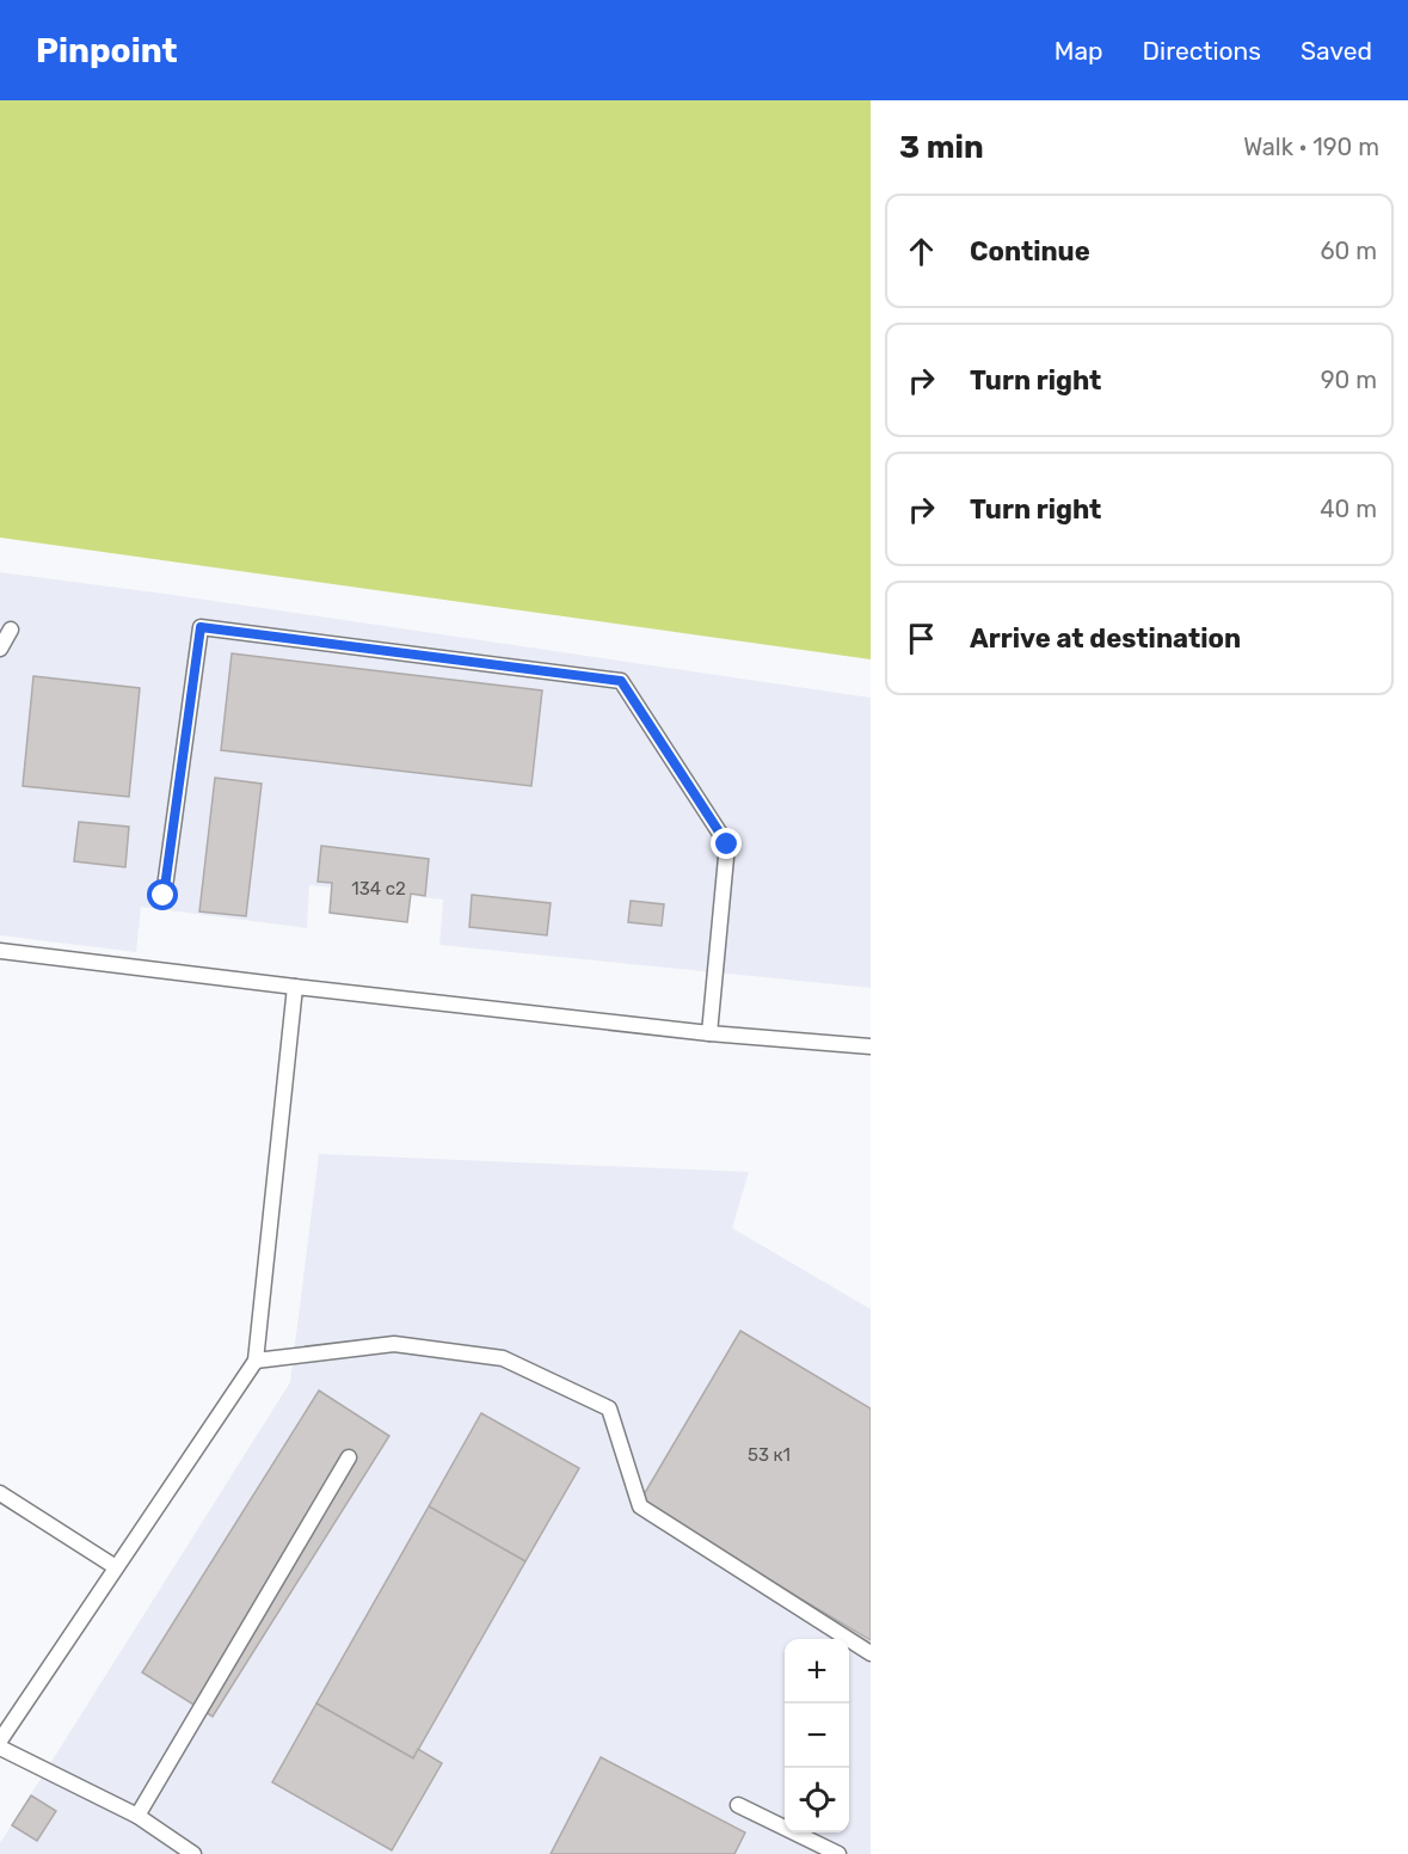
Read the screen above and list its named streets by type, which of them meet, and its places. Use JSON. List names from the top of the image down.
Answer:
{
  "house_numbers": ["134 с2", "53 к1"],
  "page": {
    "header": "Pinpoint",
    "nav": ["Map", "Directions", "Saved"],
    "heading": ["3 min", "Walk · 190 m"],
    "list": [
      ["Continue", "60 m"],
      ["Turn right", "90 m"],
      ["Turn right", "40 m"],
      "Arrive at destination"
    ],
    "map_buttons": ["+", "−"]
  }
}
